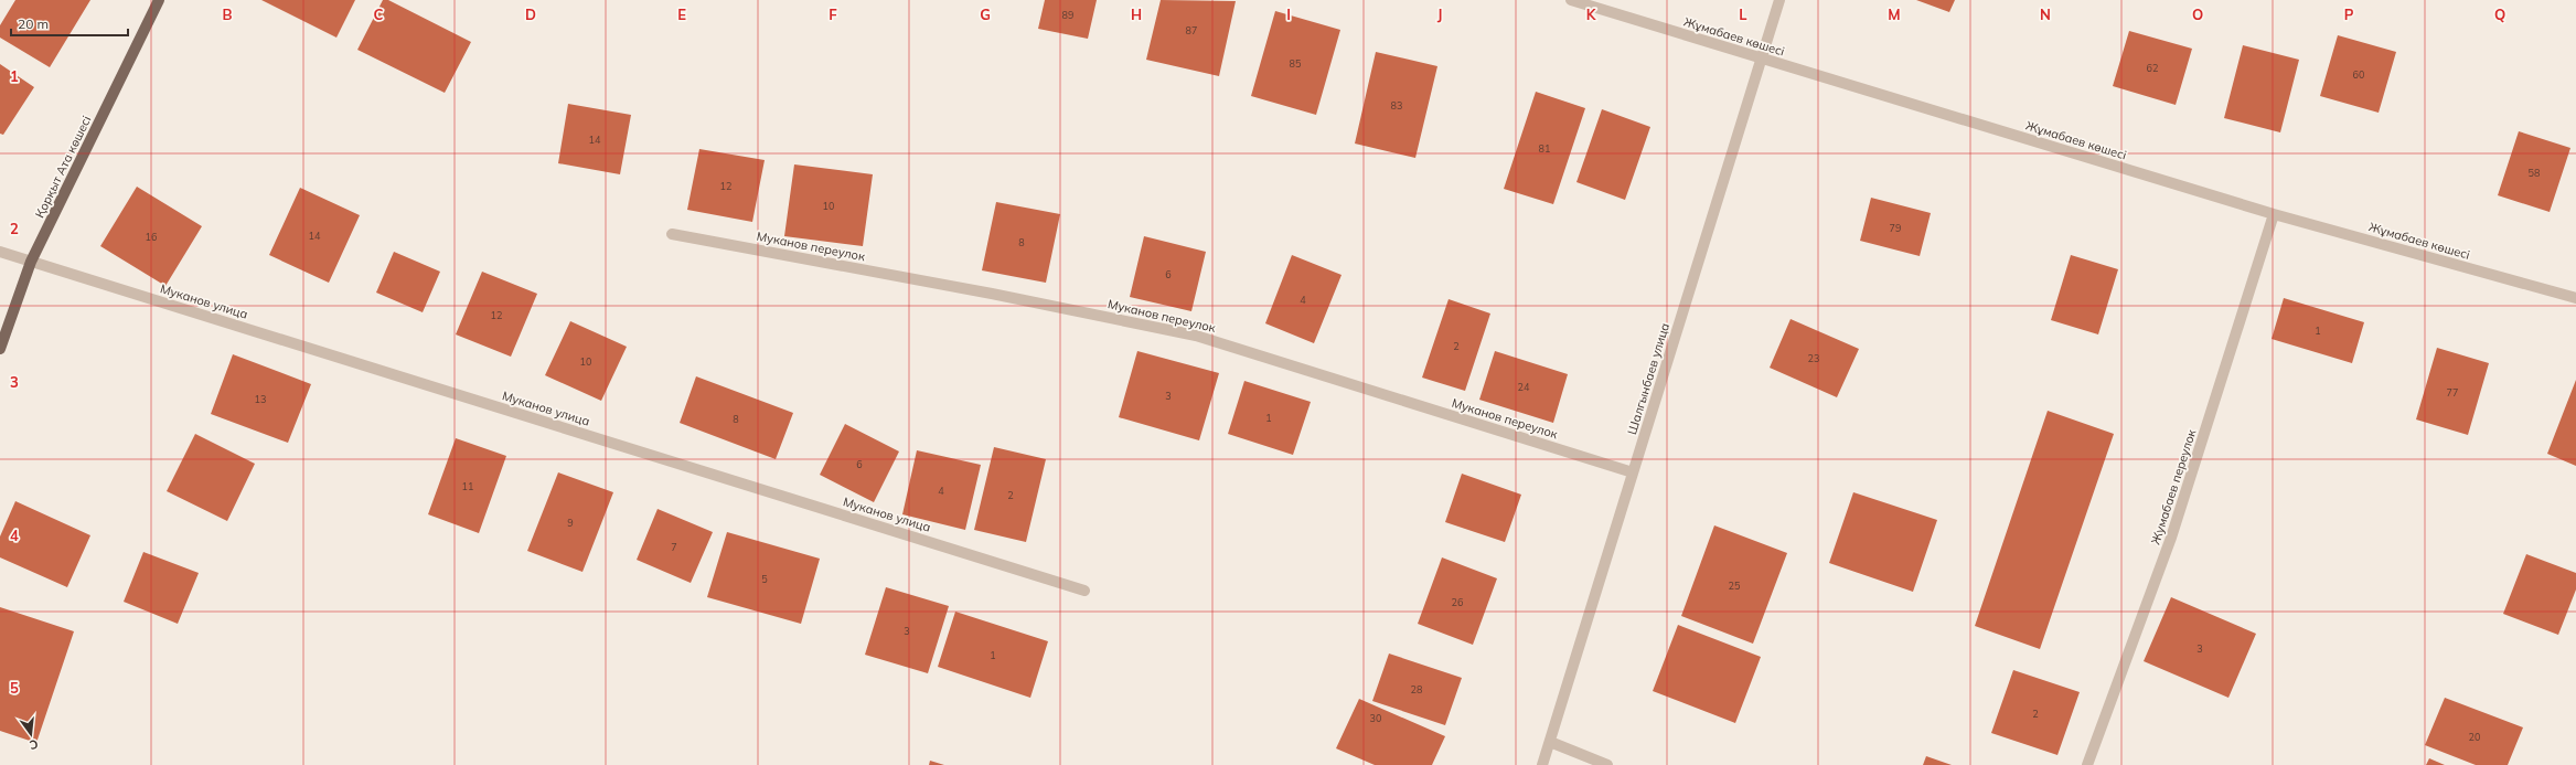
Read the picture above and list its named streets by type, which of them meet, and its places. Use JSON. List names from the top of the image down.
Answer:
{
  "streets": {
    "main road": ["Қорқыт Ата көшесі"],
    "street": [
      "Жұмабаев көшесі",
      "Муканов переулок",
      "Муканов улица",
      "Шалгынбаев улица",
      "Жумабаев переулок"
    ]
  },
  "crossings": [
    ["Жұмабаев көшесі", "Шалгынбаев улица"],
    ["Жұмабаев көшесі", "Жумабаев переулок"],
    ["Қорқыт Ата көшесі", "Муканов улица"],
    ["Муканов переулок", "Шалгынбаев улица"]
  ],
  "house_numbers": [
    "89",
    "87",
    "85",
    "62",
    "60",
    "83",
    "14",
    "81",
    "58",
    "12",
    "10",
    "79",
    "14",
    "16",
    "8",
    "6",
    "4",
    "12",
    "1",
    "2",
    "23",
    "10",
    "24",
    "77",
    "3",
    "13",
    "1",
    "8",
    "6",
    "11",
    "4",
    "2",
    "9",
    "7",
    "5",
    "25",
    "26",
    "3",
    "3",
    "1",
    "28",
    "2",
    "30",
    "20"
  ],
  "scale_bar": "20 m",
  "north": "bottom",
  "grid": {
    "columns": [
      "B",
      "C",
      "D",
      "E",
      "F",
      "G",
      "H",
      "I",
      "J",
      "K",
      "L",
      "M",
      "N",
      "O",
      "P",
      "Q"
    ],
    "rows": [
      "1",
      "2",
      "3",
      "4",
      "5"
    ]
  }
}
